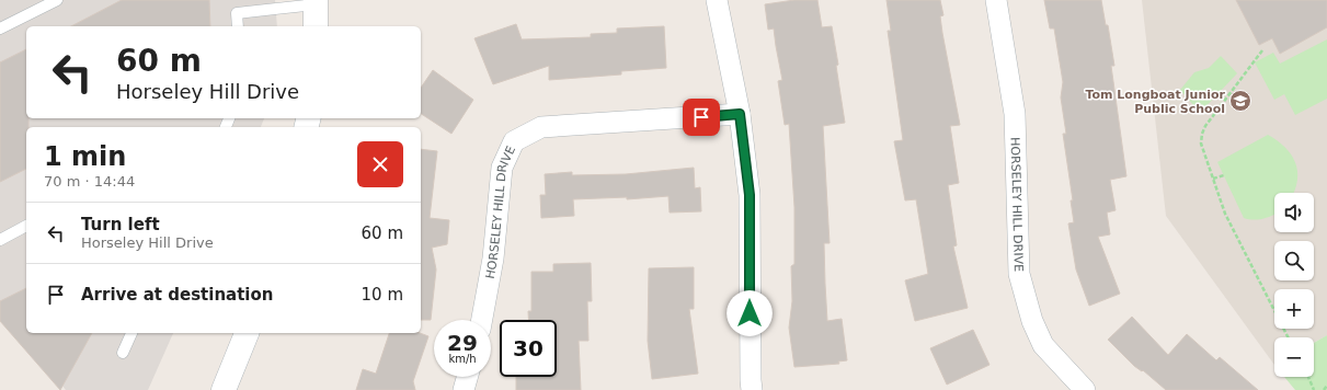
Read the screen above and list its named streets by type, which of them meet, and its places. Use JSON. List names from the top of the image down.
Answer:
{
  "streets": {
    "street": ["HORSELEY HILL DRIVE"]
  },
  "places": {
    "school or university": ["Tom Longboat Junior Public School"]
  },
  "page": {
    "turn": ["60 m", "Horseley Hill Drive"],
    "heading": ["1 min", "70 m · 14:44"],
    "map_buttons": ["+", "−"],
    "list": [
      {
        "name": "Turn left",
        "note": "Horseley Hill Drive",
        "value": "60 m"
      },
      {
        "name": "Arrive at destination",
        "value": "10 m"
      }
    ],
    "speed": "29 km/h",
    "limit": "30"
  }
}
